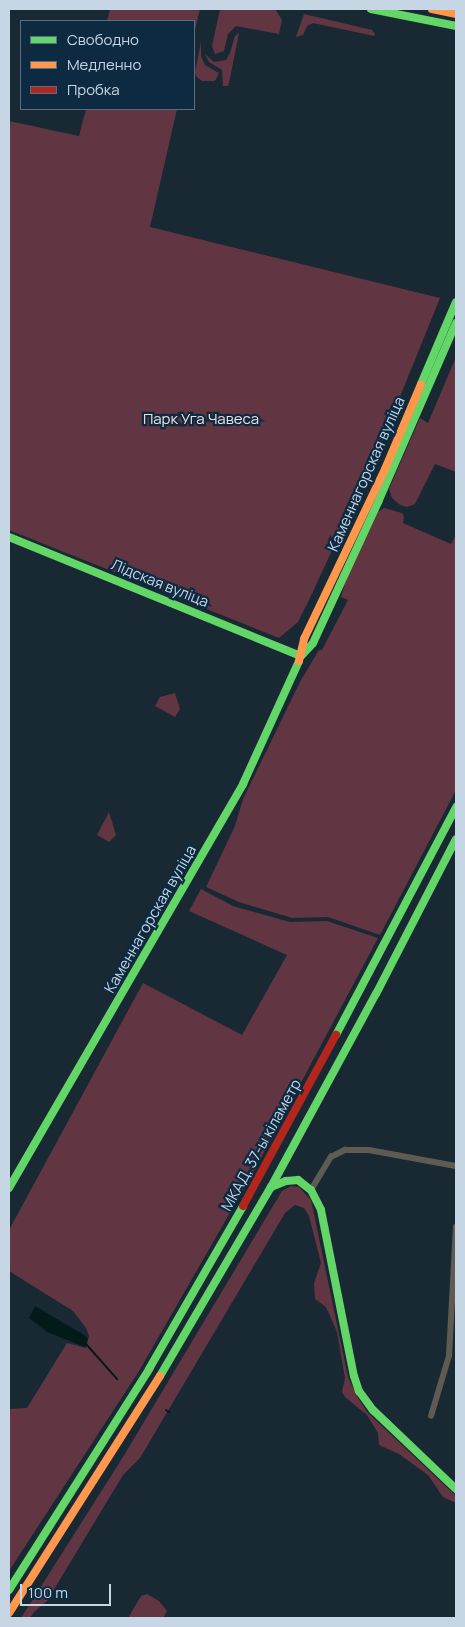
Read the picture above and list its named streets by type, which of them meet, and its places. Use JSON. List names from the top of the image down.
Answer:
{
  "streets": {
    "main road": ["Каменнагорская вуліца", "Лідская вуліца", "МКАД, 37-ы кіламетр"]
  },
  "crossings": [
    ["Каменнагорская вуліца", "Лідская вуліца"]
  ],
  "parks": ["Парк Уга Чавеса"],
  "legend": ["Свободно", "Медленно", "Пробка"],
  "scale_bar": "100 m"
}
